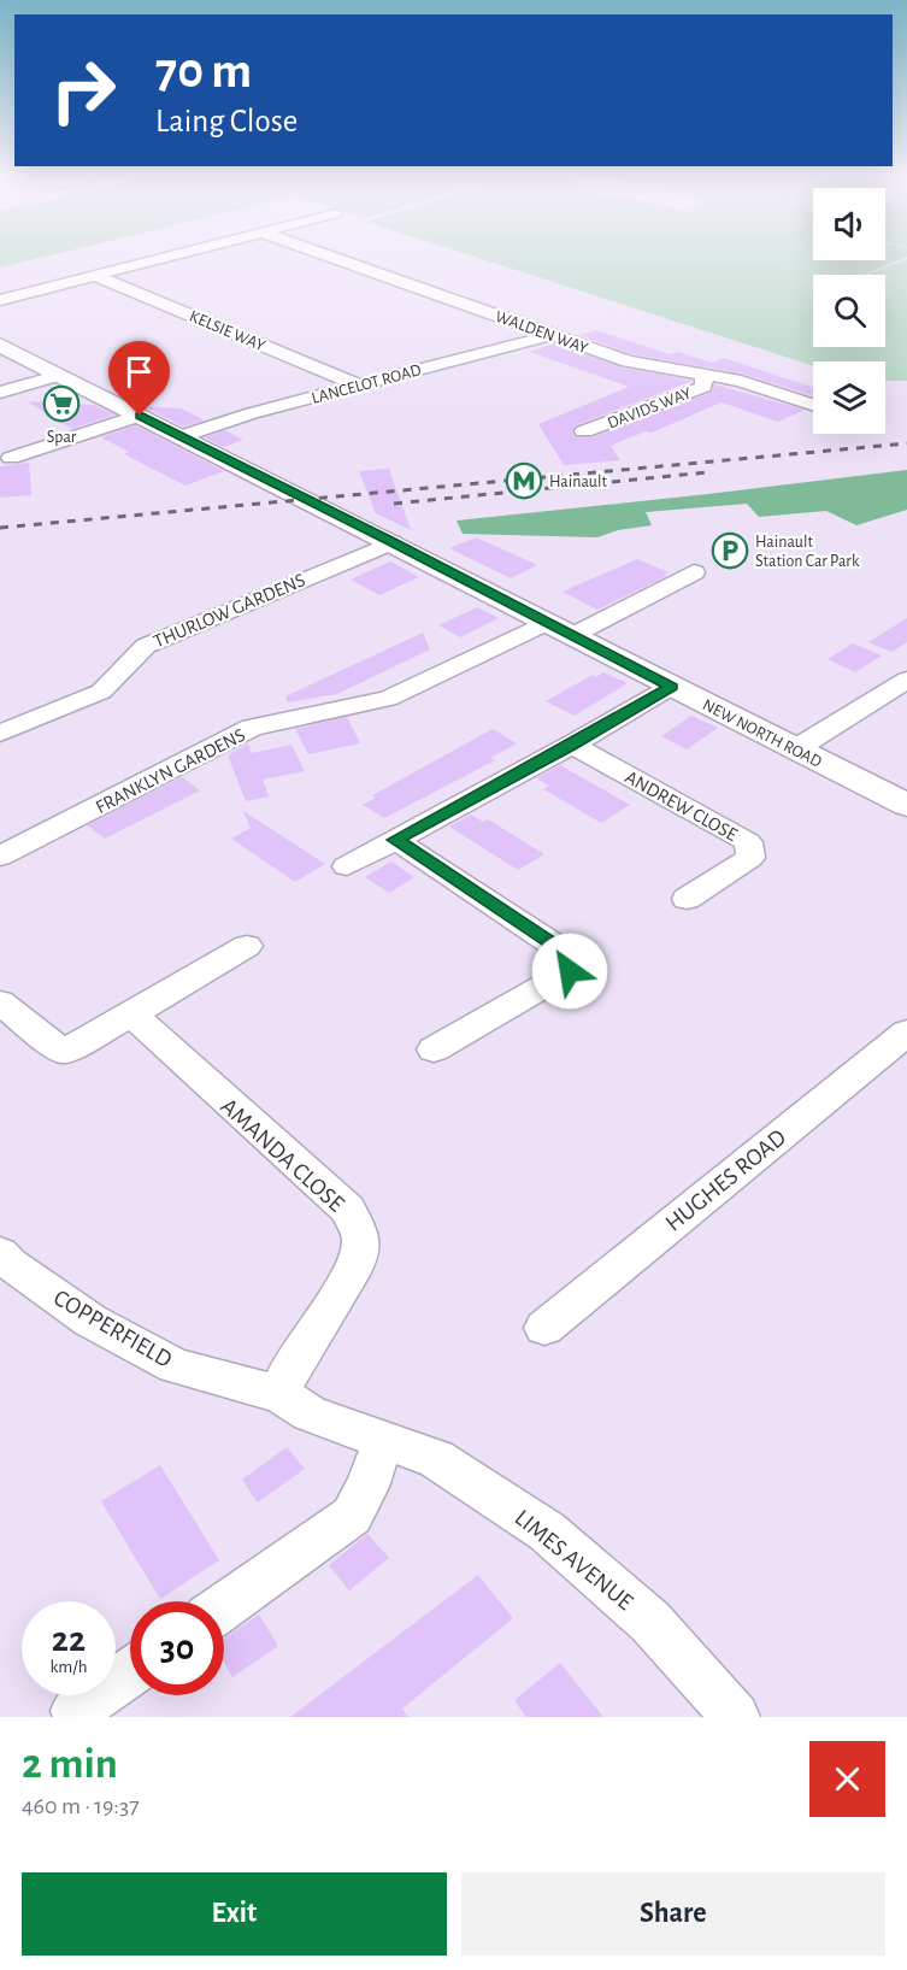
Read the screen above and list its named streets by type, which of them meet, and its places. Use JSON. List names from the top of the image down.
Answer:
{
  "streets": {
    "street": [
      "KELSIE WAY",
      "WALDEN WAY",
      "LANCELOT ROAD",
      "DAVIDS WAY",
      "THURLOW GARDENS",
      "NEW NORTH ROAD",
      "FRANKLYN GARDENS",
      "ANDREW CLOSE",
      "AMANDA CLOSE",
      "HUGHES ROAD",
      "COPPERFIELD",
      "LIMES AVENUE"
    ]
  },
  "crossings": [
    ["KELSIE WAY", "LANCELOT ROAD"],
    ["WALDEN WAY", "LANCELOT ROAD"],
    ["WALDEN WAY", "DAVIDS WAY"],
    ["LANCELOT ROAD", "NEW NORTH ROAD"],
    ["THURLOW GARDENS", "NEW NORTH ROAD"],
    ["NEW NORTH ROAD", "FRANKLYN GARDENS"],
    ["AMANDA CLOSE", "COPPERFIELD"],
    ["AMANDA CLOSE", "LIMES AVENUE"],
    ["COPPERFIELD", "LIMES AVENUE"]
  ],
  "places": {
    "supermarket": ["Spar"],
    "metro station": ["Hainault"],
    "parking": ["Hainault Station Car Park"]
  },
  "page": {
    "turn": ["70 m", "Laing Close"],
    "speed": "22 km/h",
    "limit": "30",
    "heading": ["2 min", "460 m · 19:37"],
    "buttons": ["Exit", "Share"]
  }
}
